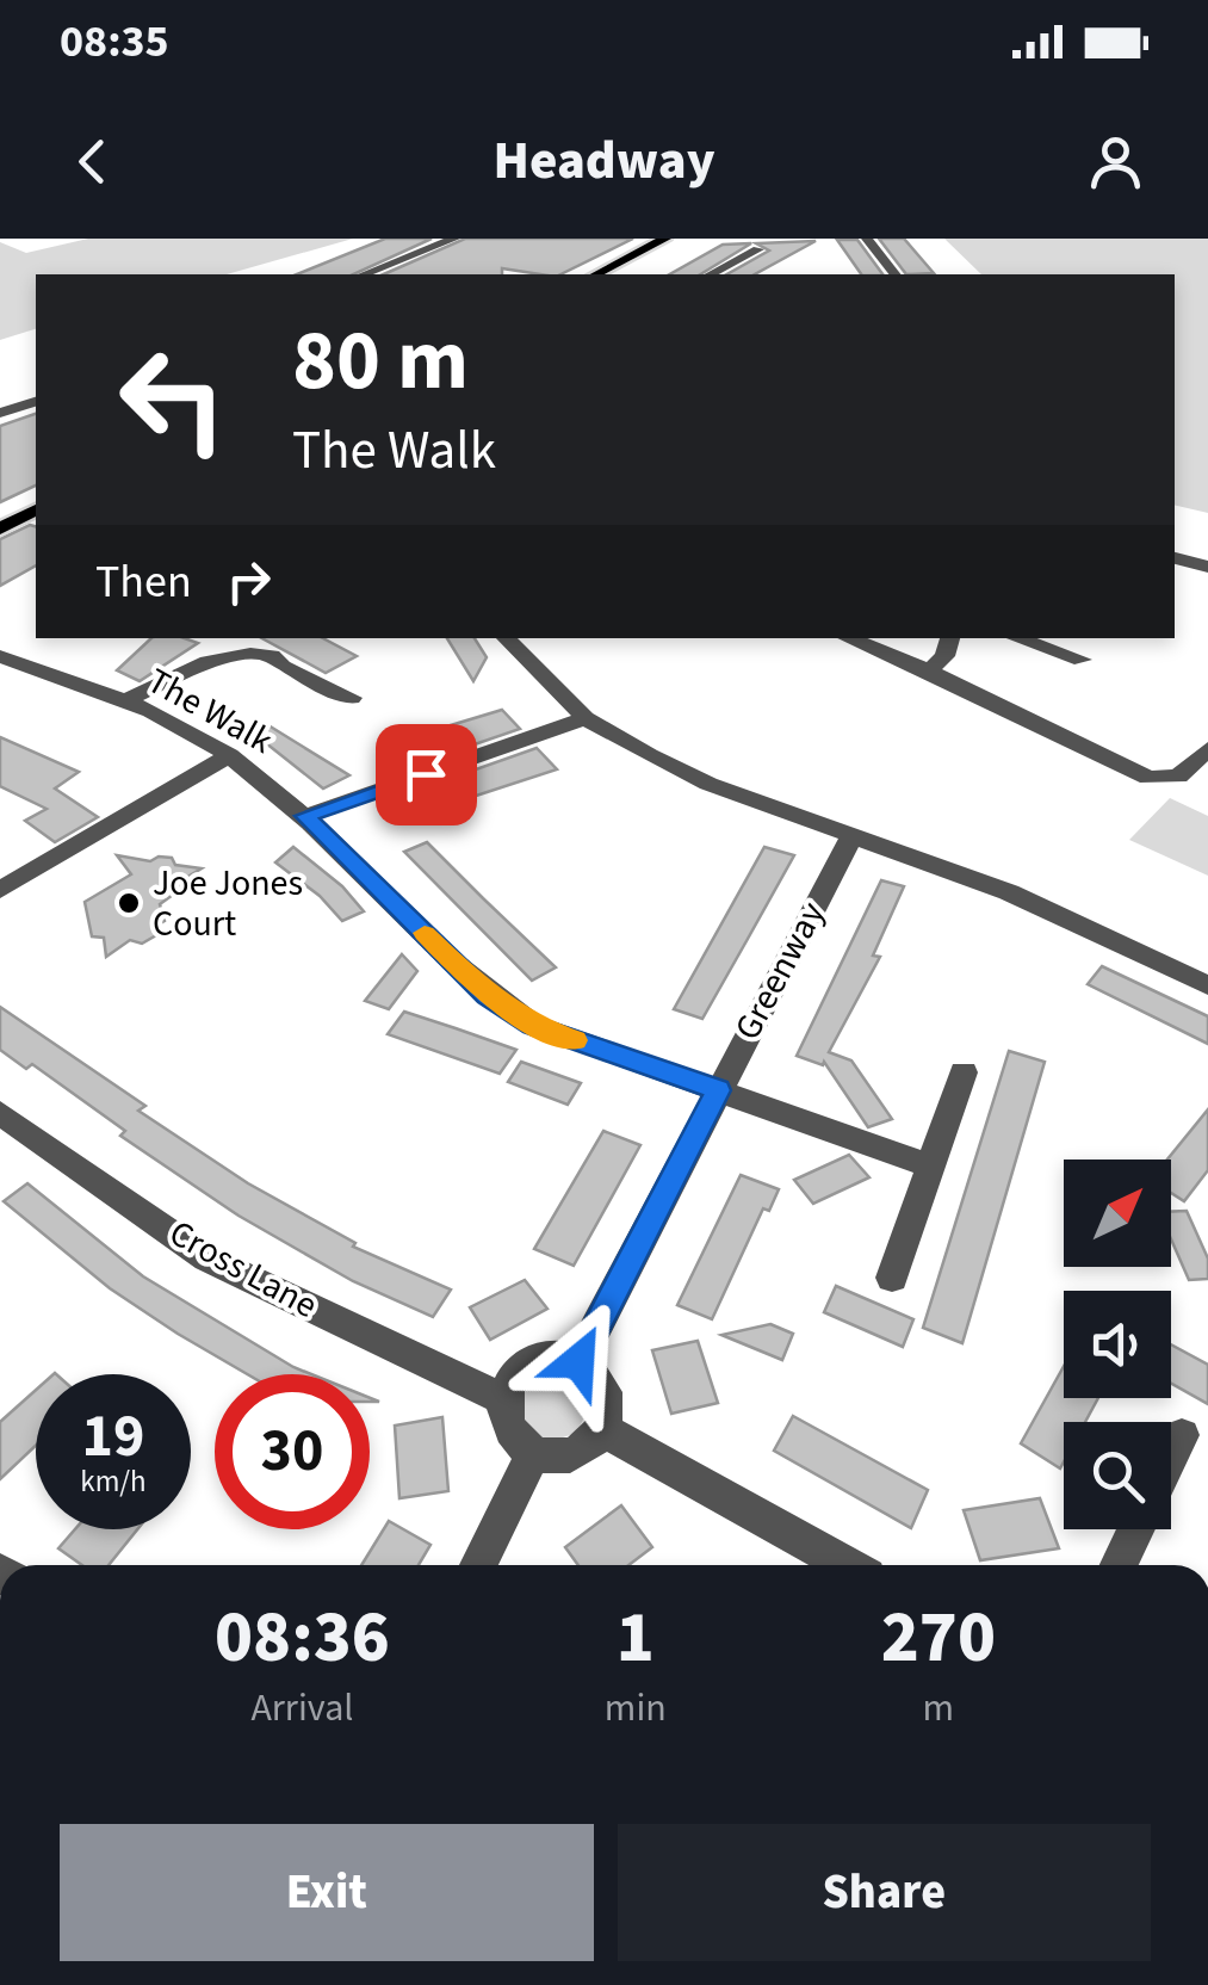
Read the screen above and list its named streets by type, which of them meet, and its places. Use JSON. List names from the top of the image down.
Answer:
{
  "streets": {
    "street": ["The Walk", "Greenway", "Cross Lane"]
  },
  "crossings": [
    ["The Walk", "Greenway"],
    ["Greenway", "Cross Lane"]
  ],
  "places": ["Joe Jones Court"],
  "north": "top right",
  "page": {
    "status": "08:35",
    "header": "Headway",
    "turn": ["80 m", "The Walk"],
    "then": "Then",
    "speed": "19 km/h",
    "limit": "30",
    "eta": [
      "08:36",
      "Arrival",
      "1",
      "min",
      "270",
      "m"
    ],
    "buttons": ["Exit", "Share"]
  }
}
